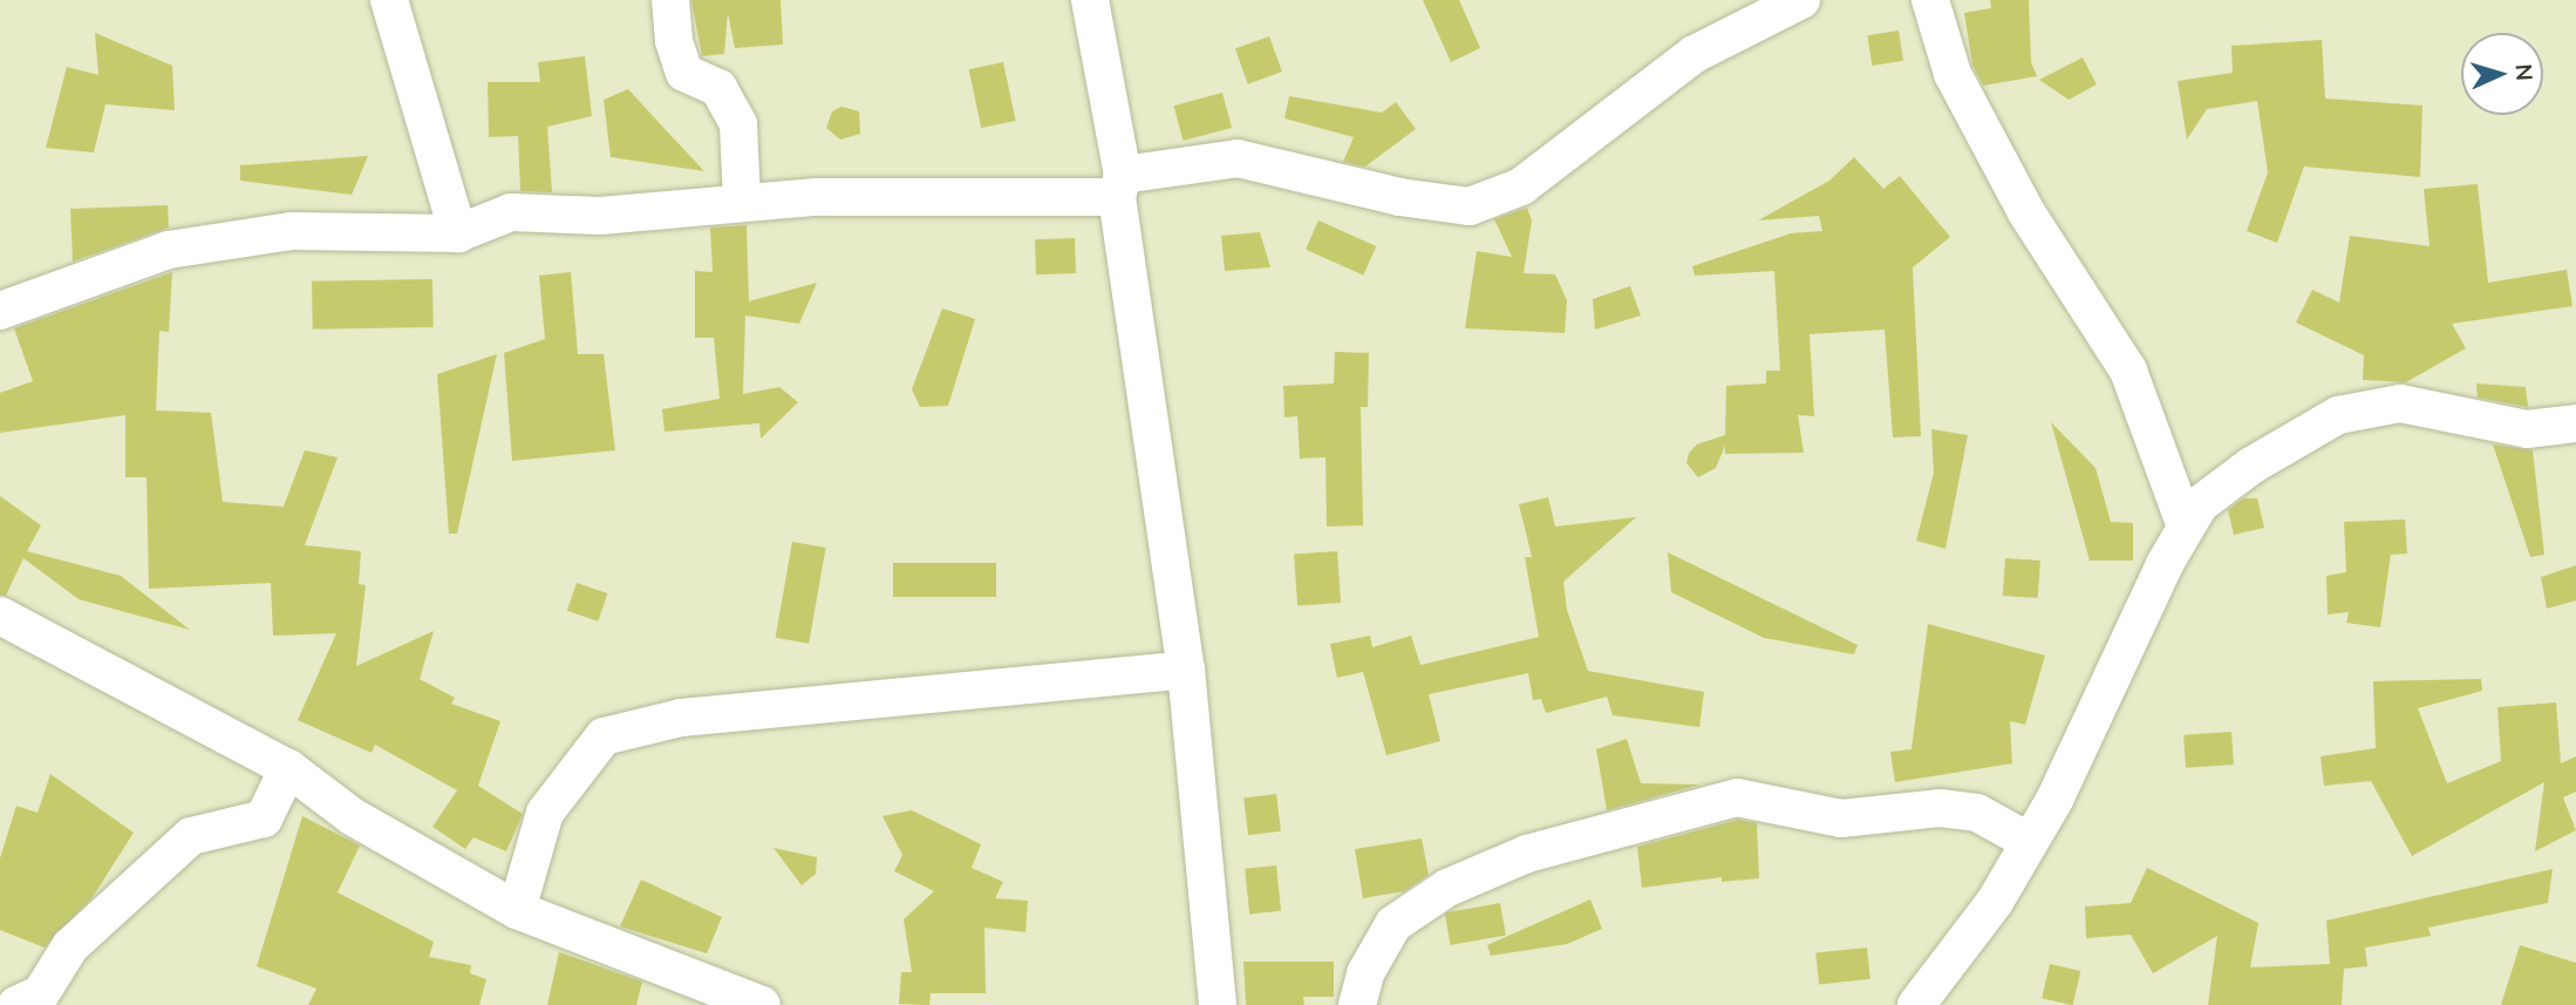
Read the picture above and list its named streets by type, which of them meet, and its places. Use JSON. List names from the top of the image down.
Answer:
{
  "north": "right"
}
